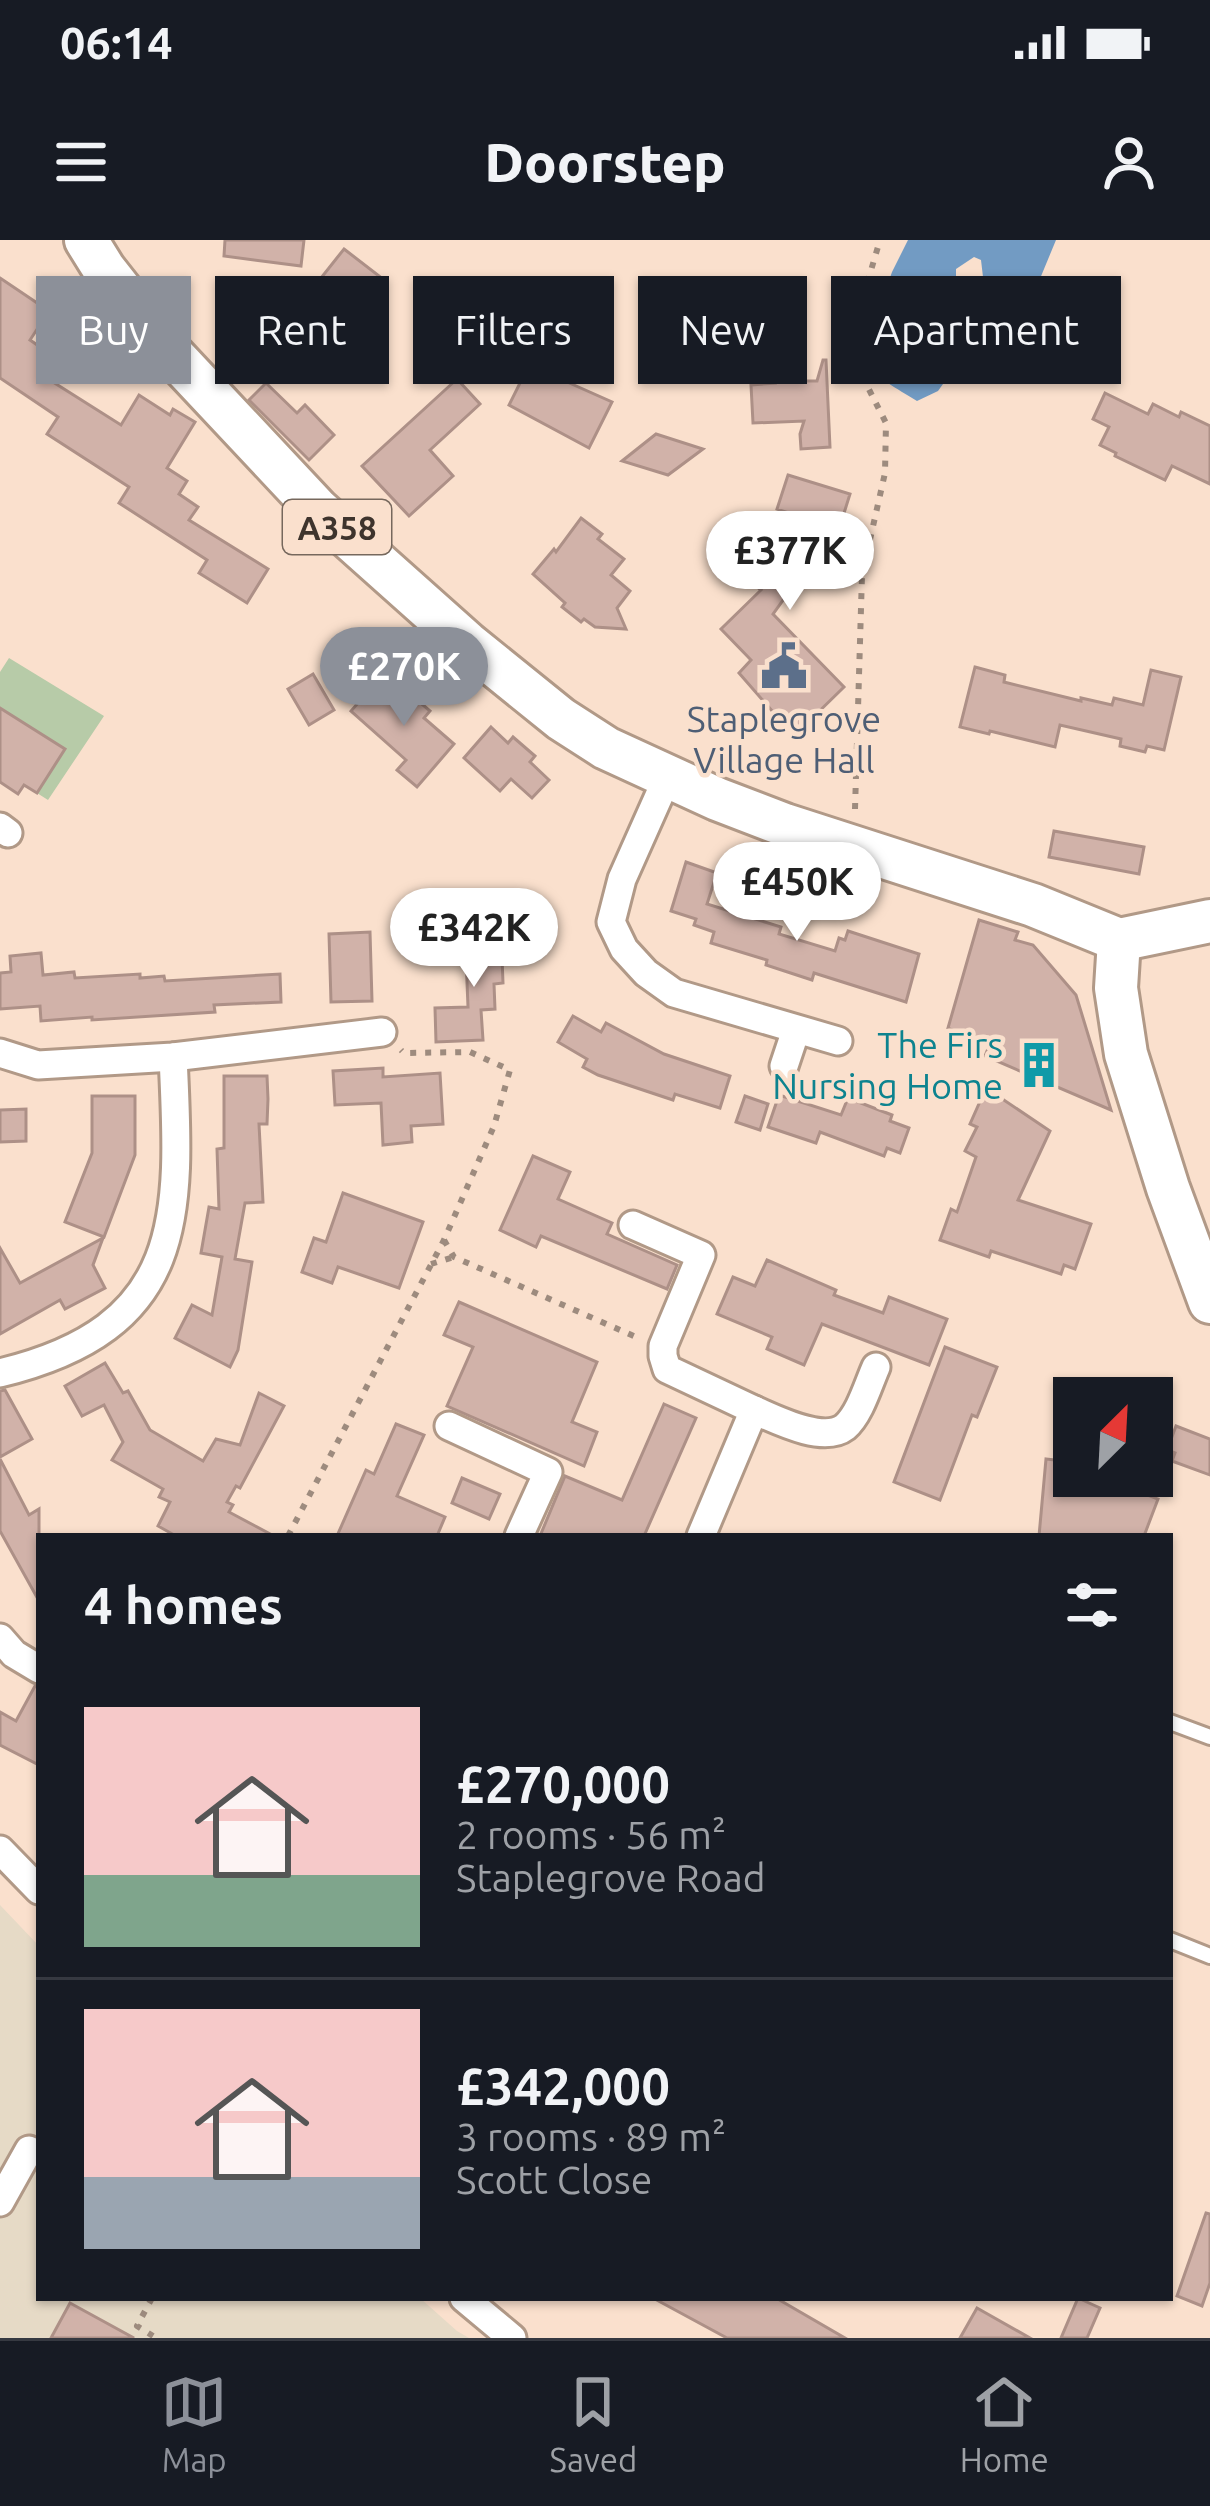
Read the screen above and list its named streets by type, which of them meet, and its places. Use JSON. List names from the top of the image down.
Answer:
{
  "streets": {
    "main road": ["A358"]
  },
  "places": {
    "public building": ["Staplegrove Village Hall"],
    "building": ["The Firs Nursing Home"]
  },
  "north": "top right",
  "page": {
    "status": "06:14",
    "header": "Doorstep",
    "chip": [
      "Buy",
      "Rent",
      "Filters",
      "New",
      "Apartment"
    ],
    "price": [
      "£377K",
      "£270K",
      "£450K",
      "£342K"
    ],
    "heading": "4 homes",
    "list": [
      {
        "name": "£270,000",
        "note": "2 rooms · 56 m² · Staplegrove Road"
      },
      {
        "name": "£342,000",
        "note": "3 rooms · 89 m² · Scott Close"
      }
    ],
    "tabs": ["Map", "Saved", "Home"]
  }
}
